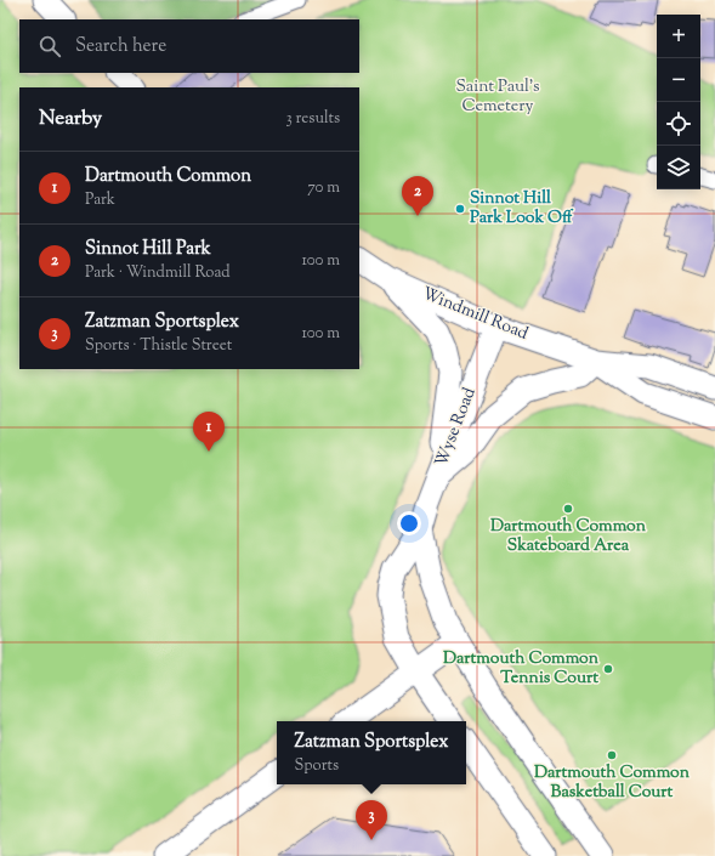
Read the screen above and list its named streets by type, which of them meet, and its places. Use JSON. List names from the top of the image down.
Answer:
{
  "streets": {
    "main road": ["Windmill Road", "Wyse Road"]
  },
  "crossings": [
    ["Windmill Road", "Wyse Road"]
  ],
  "parks": ["Saint Paul's Cemetery"],
  "places": [
    "Sinnot Hill Park Look Off",
    "Dartmouth Common Skateboard Area",
    "Dartmouth Common Tennis Court",
    "Dartmouth Common Basketball Court"
  ],
  "page": {
    "map_buttons": ["+", "−"],
    "search": "Search here",
    "heading": ["Nearby", "3 results"],
    "list": [
      {
        "mark": "1",
        "name": "Dartmouth Common",
        "note": "Park",
        "value": "70 m"
      },
      {
        "mark": "2",
        "name": "Sinnot Hill Park",
        "note": "Park · Windmill Road",
        "value": "100 m"
      },
      {
        "mark": "3",
        "name": "Zatzman Sportsplex",
        "note": "Sports · Thistle Street",
        "value": "100 m"
      }
    ],
    "pins": ["2", "1", "3"],
    "popup": ["Zatzman Sportsplex", "Sports"]
  }
}
